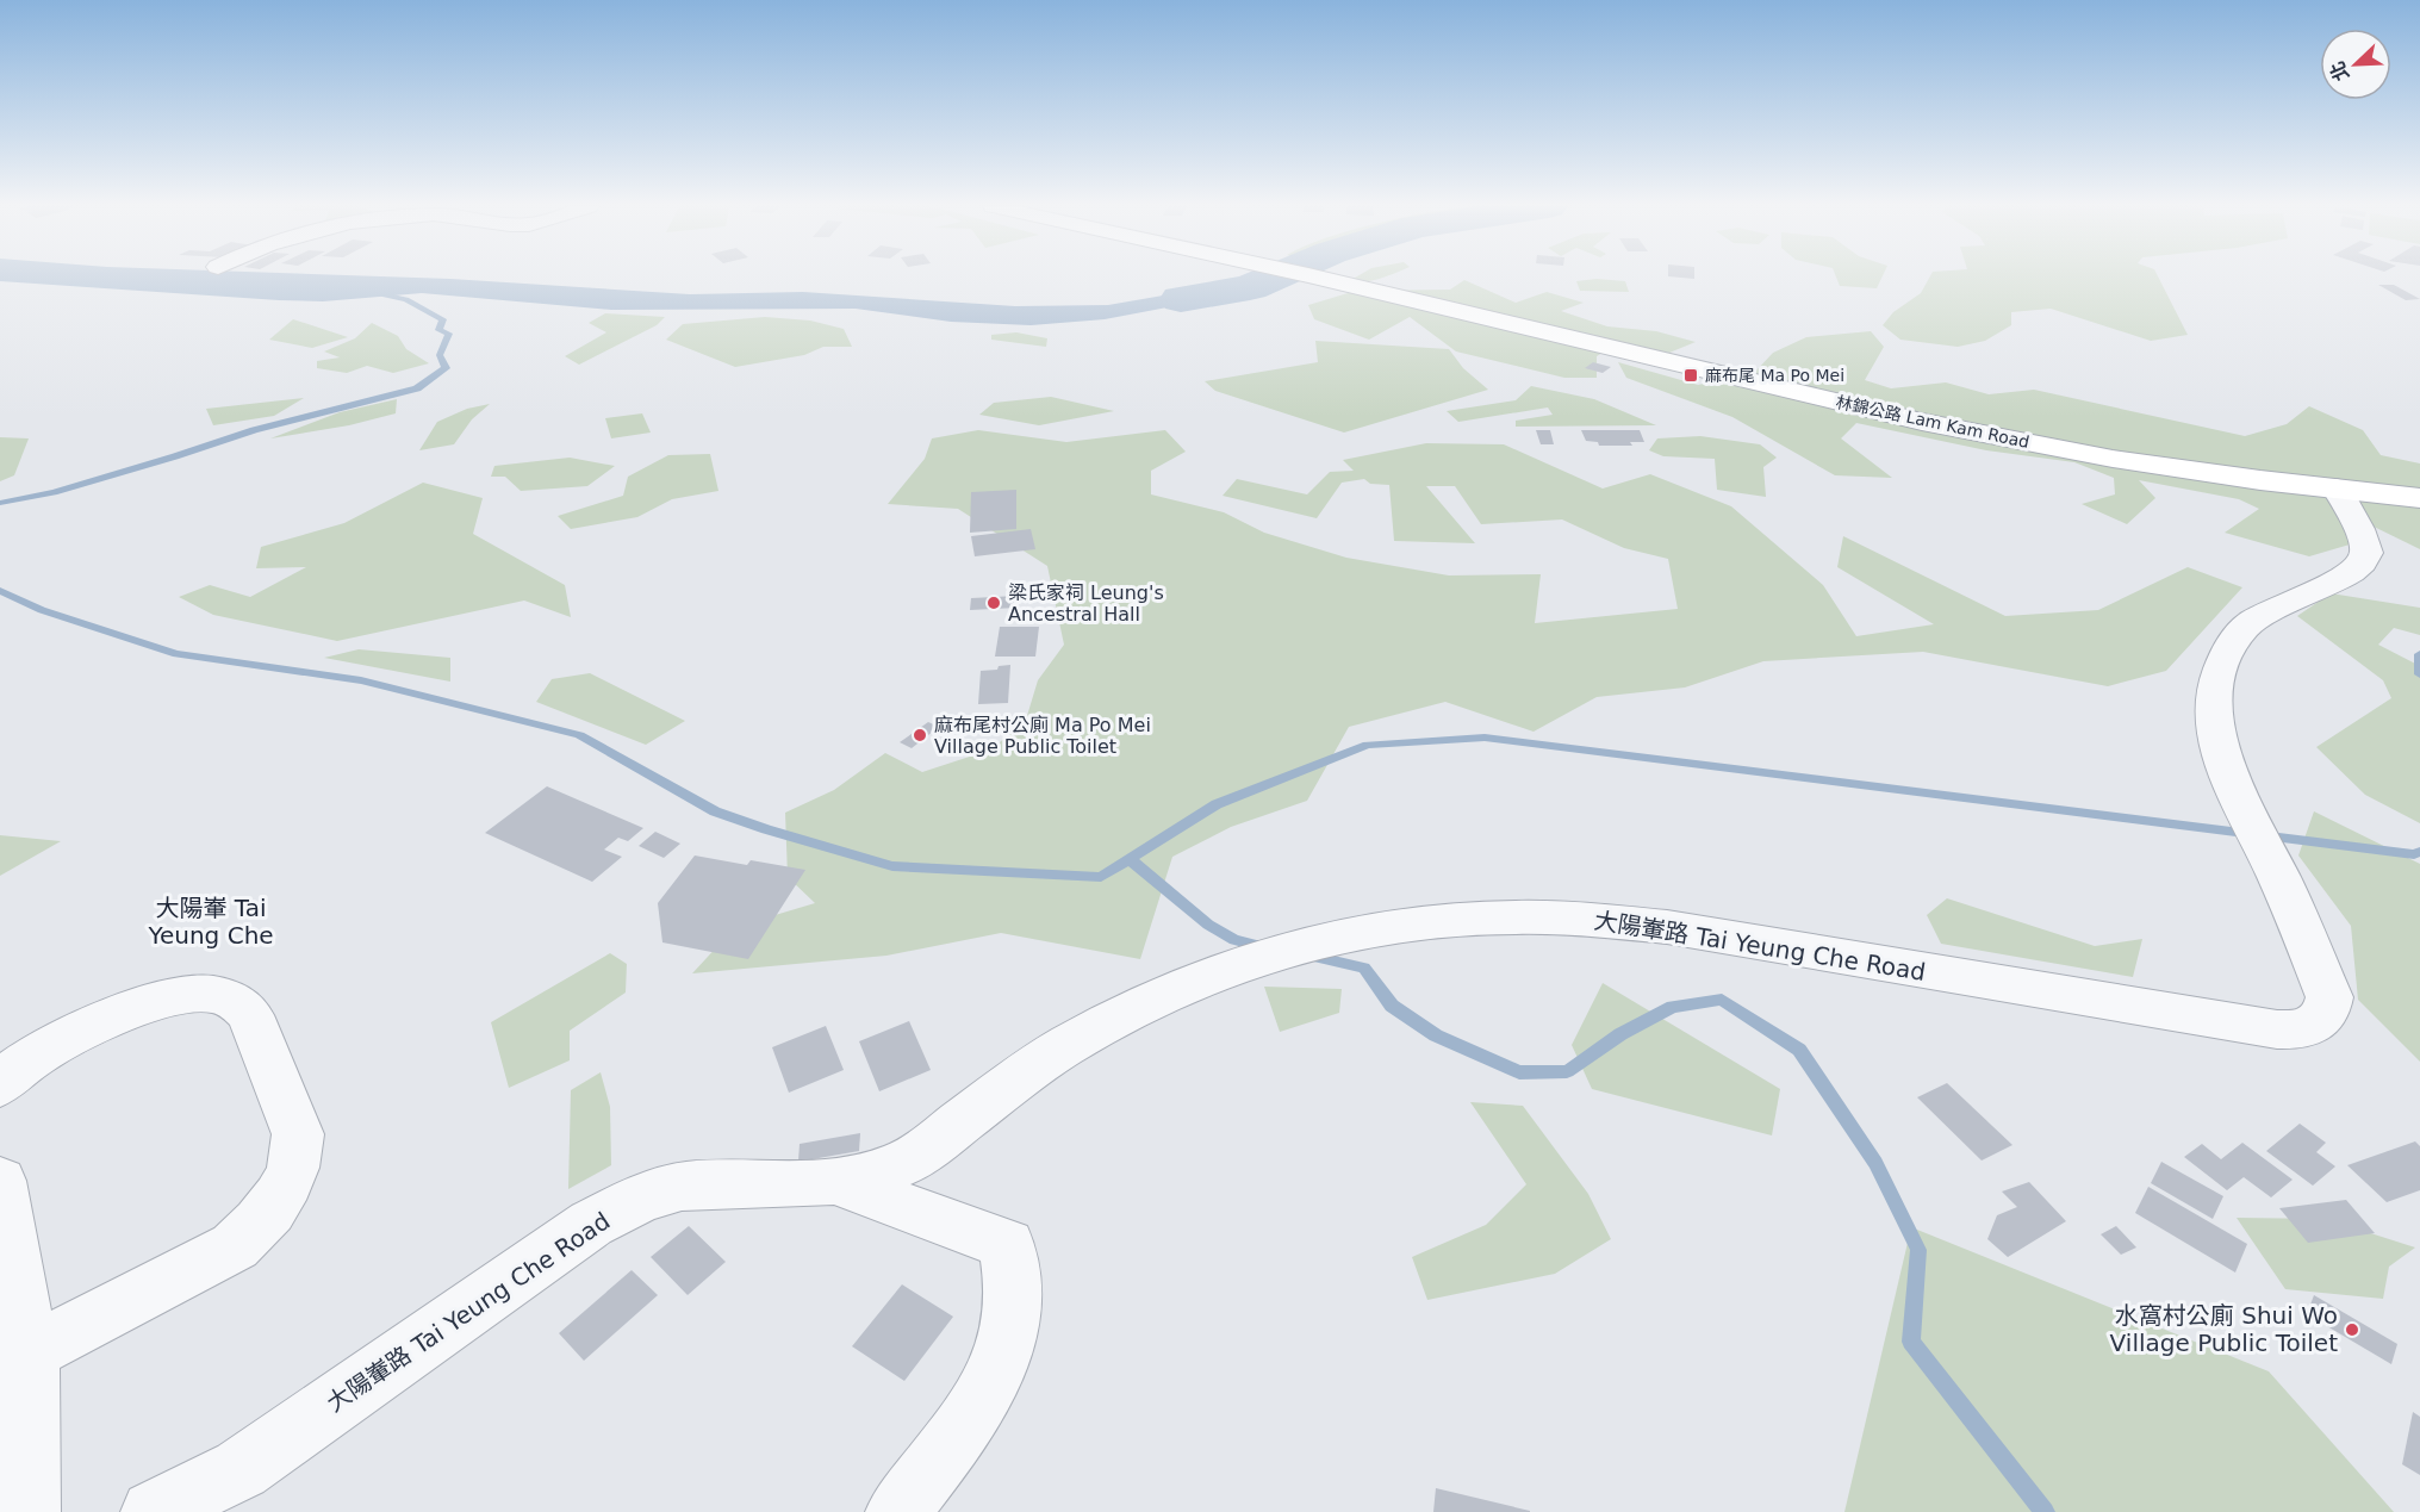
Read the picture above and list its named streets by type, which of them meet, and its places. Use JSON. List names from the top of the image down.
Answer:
{
  "streets": {
    "main road": ["林錦公路 Lam Kam Road"],
    "street": ["大陽輋路 Tai Yeung Che Road"]
  },
  "crossings": [
    ["林錦公路 Lam Kam Road", "大陽輋路 Tai Yeung Che Road"]
  ],
  "districts": ["大陽輋 Tai Yeung Che"],
  "places": {
    "transit": ["麻布尾 Ma Po Mei"],
    "other": ["梁氏家祠 Leung's Ancestral Hall", "麻布尾村公廁 Ma Po Mei Village Public Toilet", "水窩村公廁 Shui Wo Village Public Toilet"]
  },
  "north": "bottom left"
}
